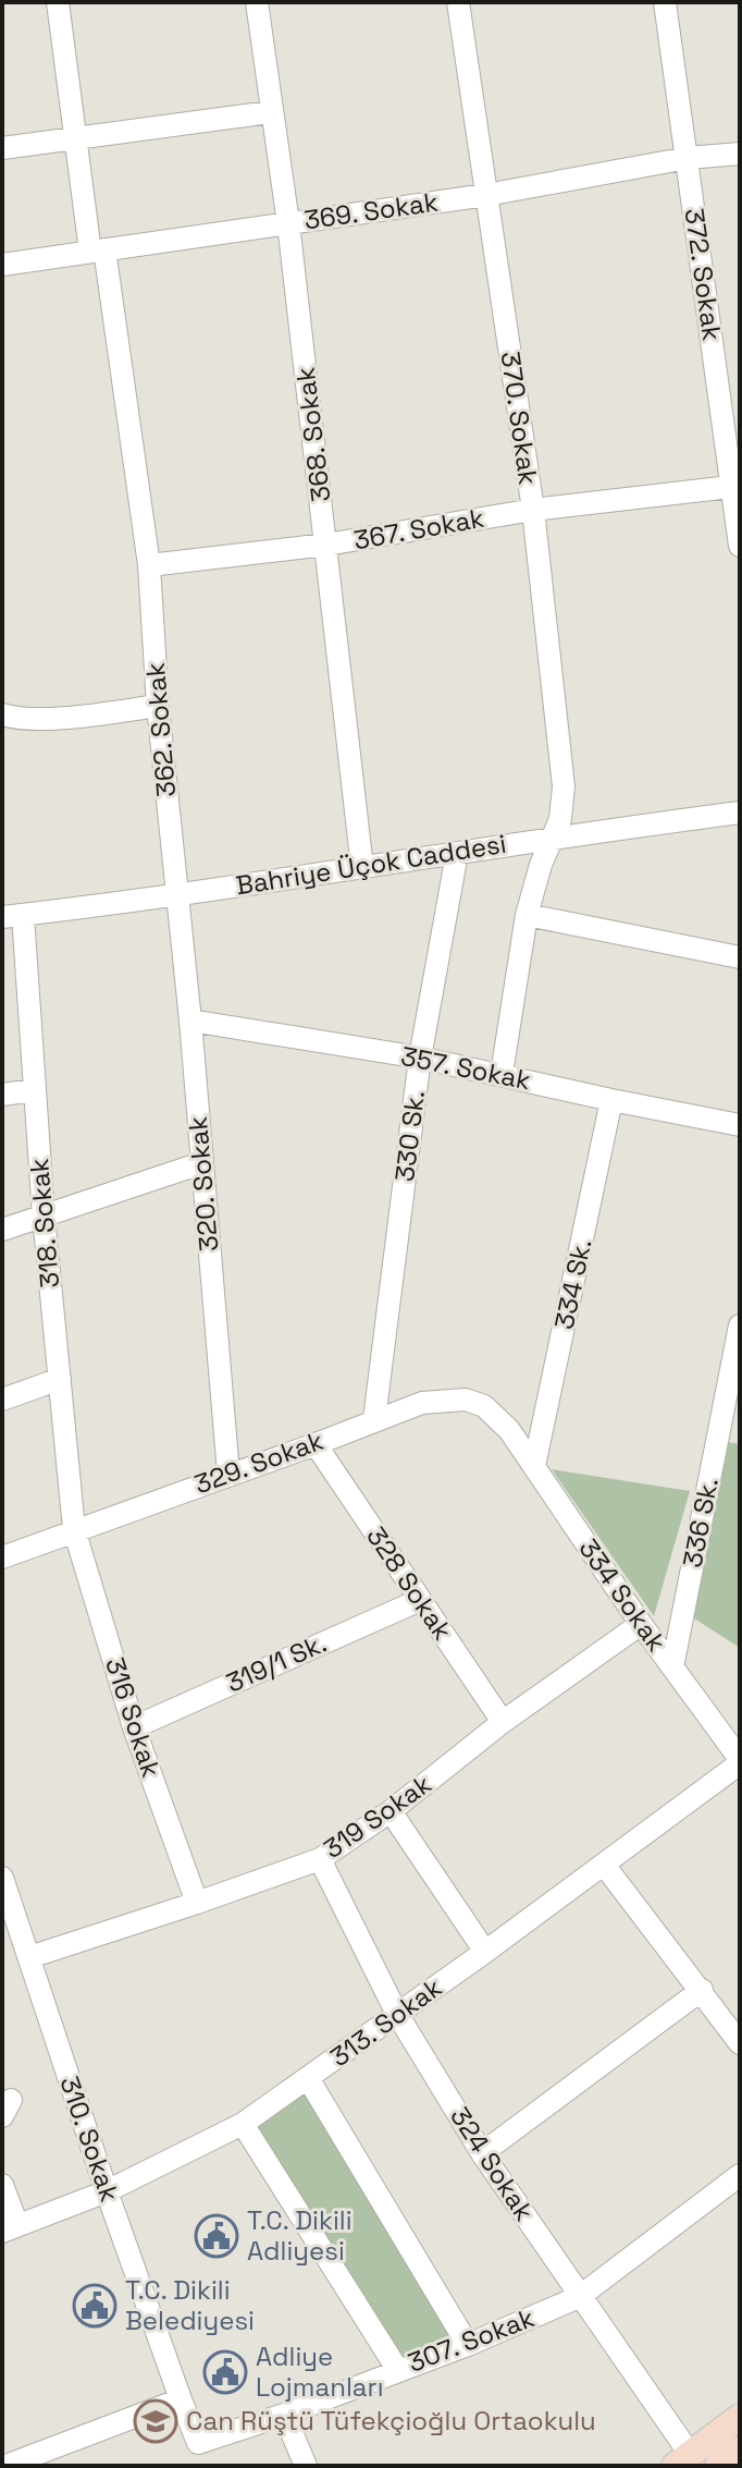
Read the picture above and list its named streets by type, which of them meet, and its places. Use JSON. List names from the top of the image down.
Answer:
{
  "streets": {
    "street": [
      "369. Sokak",
      "372. Sokak",
      "370. Sokak",
      "368. Sokak",
      "367. Sokak",
      "362. Sokak",
      "Bahriye Üçok Caddesi",
      "357. Sokak",
      "330 Sk.",
      "320. Sokak",
      "318. Sokak",
      "334 Sk.",
      "329. Sokak",
      "336 Sk.",
      "328 Sokak",
      "334 Sokak",
      "319/1 Sk.",
      "316 Sokak",
      "319 Sokak",
      "313. Sokak",
      "310. Sokak",
      "324 Sokak",
      "307. Sokak"
    ]
  },
  "crossings": [
    ["369. Sokak", "372. Sokak"],
    ["369. Sokak", "370. Sokak"],
    ["369. Sokak", "368. Sokak"],
    ["369. Sokak", "362. Sokak"],
    ["372. Sokak", "367. Sokak"],
    ["370. Sokak", "367. Sokak"],
    ["370. Sokak", "Bahriye Üçok Caddesi"],
    ["370. Sokak", "357. Sokak"],
    ["368. Sokak", "367. Sokak"],
    ["368. Sokak", "Bahriye Üçok Caddesi"],
    ["367. Sokak", "362. Sokak"],
    ["362. Sokak", "Bahriye Üçok Caddesi"],
    ["362. Sokak", "320. Sokak"],
    ["Bahriye Üçok Caddesi", "330 Sk."],
    ["Bahriye Üçok Caddesi", "320. Sokak"],
    ["Bahriye Üçok Caddesi", "318. Sokak"],
    ["357. Sokak", "330 Sk."],
    ["357. Sokak", "320. Sokak"],
    ["357. Sokak", "334 Sk."],
    ["330 Sk.", "329. Sokak"],
    ["320. Sokak", "329. Sokak"],
    ["318. Sokak", "329. Sokak"],
    ["318. Sokak", "316 Sokak"],
    ["334 Sk.", "334 Sokak"],
    ["329. Sokak", "328 Sokak"],
    ["329. Sokak", "334 Sokak"],
    ["329. Sokak", "316 Sokak"],
    ["336 Sk.", "334 Sokak"],
    ["328 Sokak", "319/1 Sk."],
    ["328 Sokak", "319 Sokak"],
    ["334 Sokak", "319 Sokak"],
    ["334 Sokak", "313. Sokak"],
    ["319/1 Sk.", "316 Sokak"],
    ["316 Sokak", "319 Sokak"],
    ["319 Sokak", "310. Sokak"],
    ["319 Sokak", "324 Sokak"],
    ["313. Sokak", "310. Sokak"],
    ["313. Sokak", "324 Sokak"],
    ["310. Sokak", "307. Sokak"],
    ["324 Sokak", "307. Sokak"]
  ],
  "places": {
    "public building": ["T.C. Dikili Adliyesi", "T.C. Dikili Belediyesi", "Adliye Lojmanları"],
    "school or university": ["Can Rüştü Tüfekçioğlu Ortaokulu"]
  }
}
